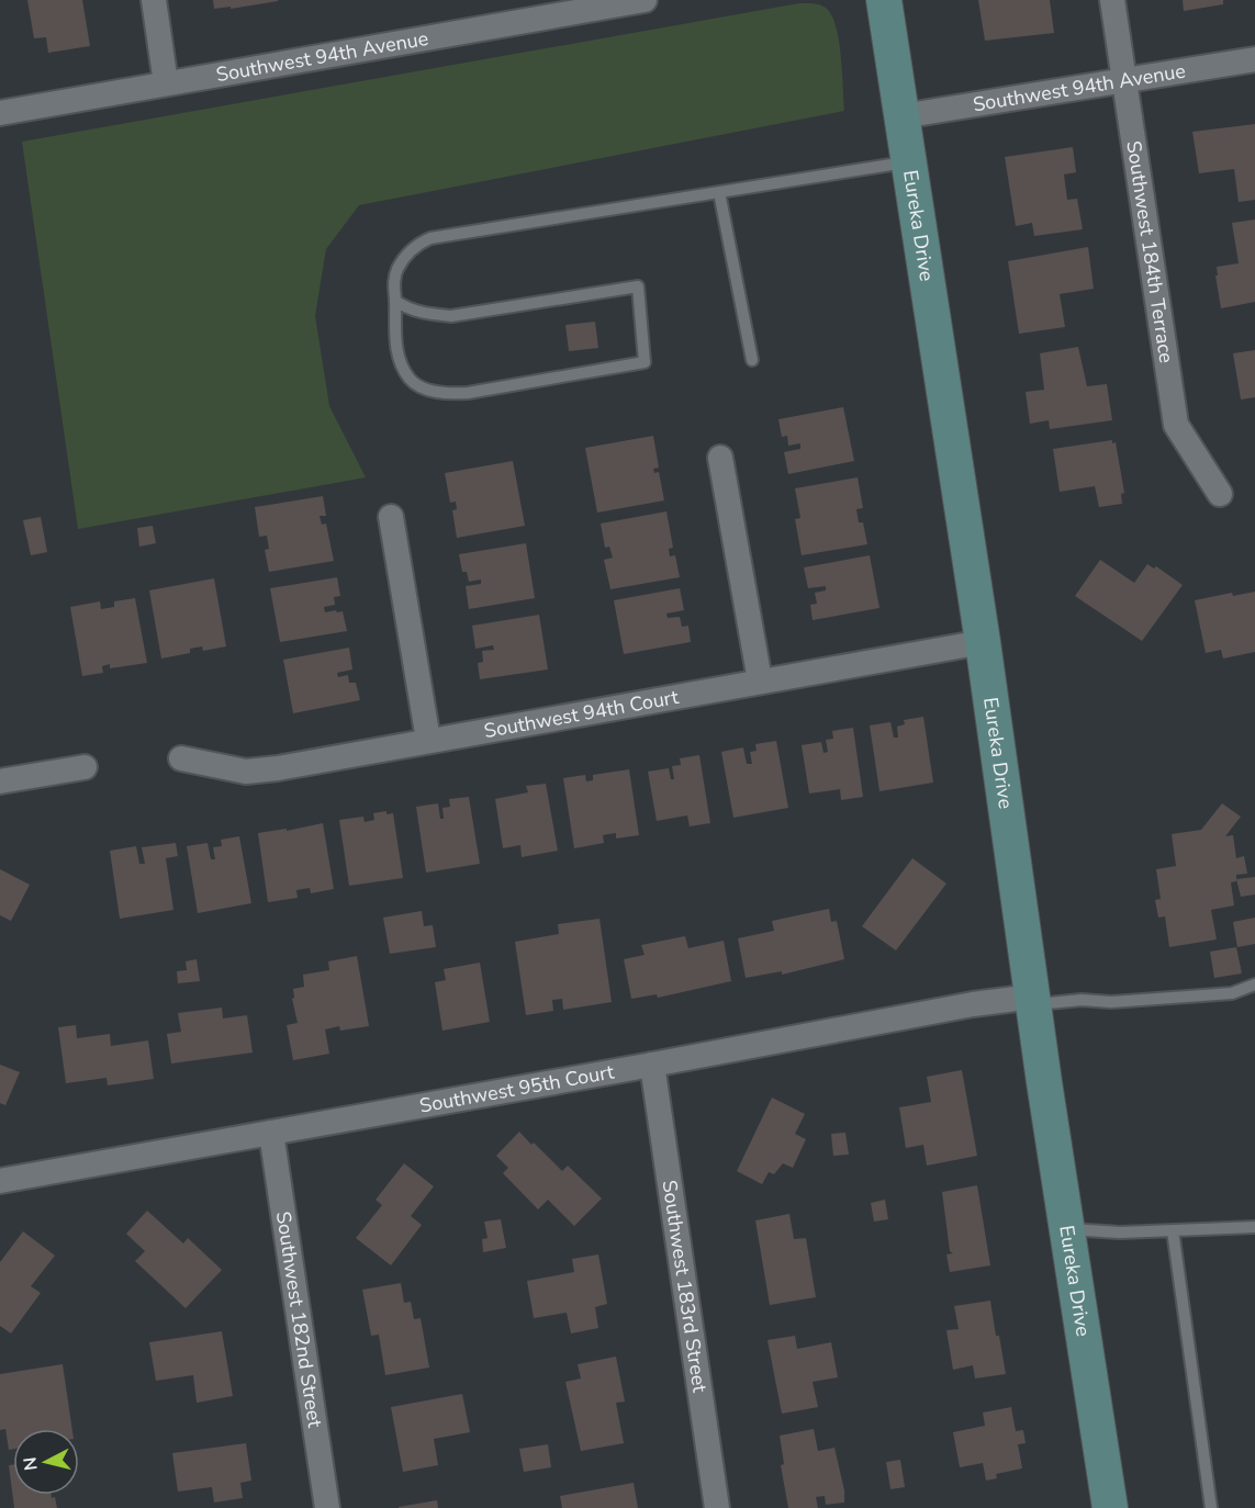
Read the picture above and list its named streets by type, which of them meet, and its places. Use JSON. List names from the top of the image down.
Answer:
{
  "streets": {
    "main road": ["Eureka Drive"],
    "street": [
      "Southwest 94th Avenue",
      "Southwest 184th Terrace",
      "Southwest 94th Court",
      "Southwest 95th Court",
      "Southwest 183rd Street",
      "Southwest 182nd Street"
    ]
  },
  "crossings": [
    ["Southwest 94th Avenue", "Eureka Drive"],
    ["Southwest 94th Avenue", "Southwest 184th Terrace"],
    ["Eureka Drive", "Southwest 94th Court"],
    ["Eureka Drive", "Southwest 95th Court"],
    ["Southwest 95th Court", "Southwest 183rd Street"],
    ["Southwest 95th Court", "Southwest 182nd Street"]
  ],
  "north": "left"
}
